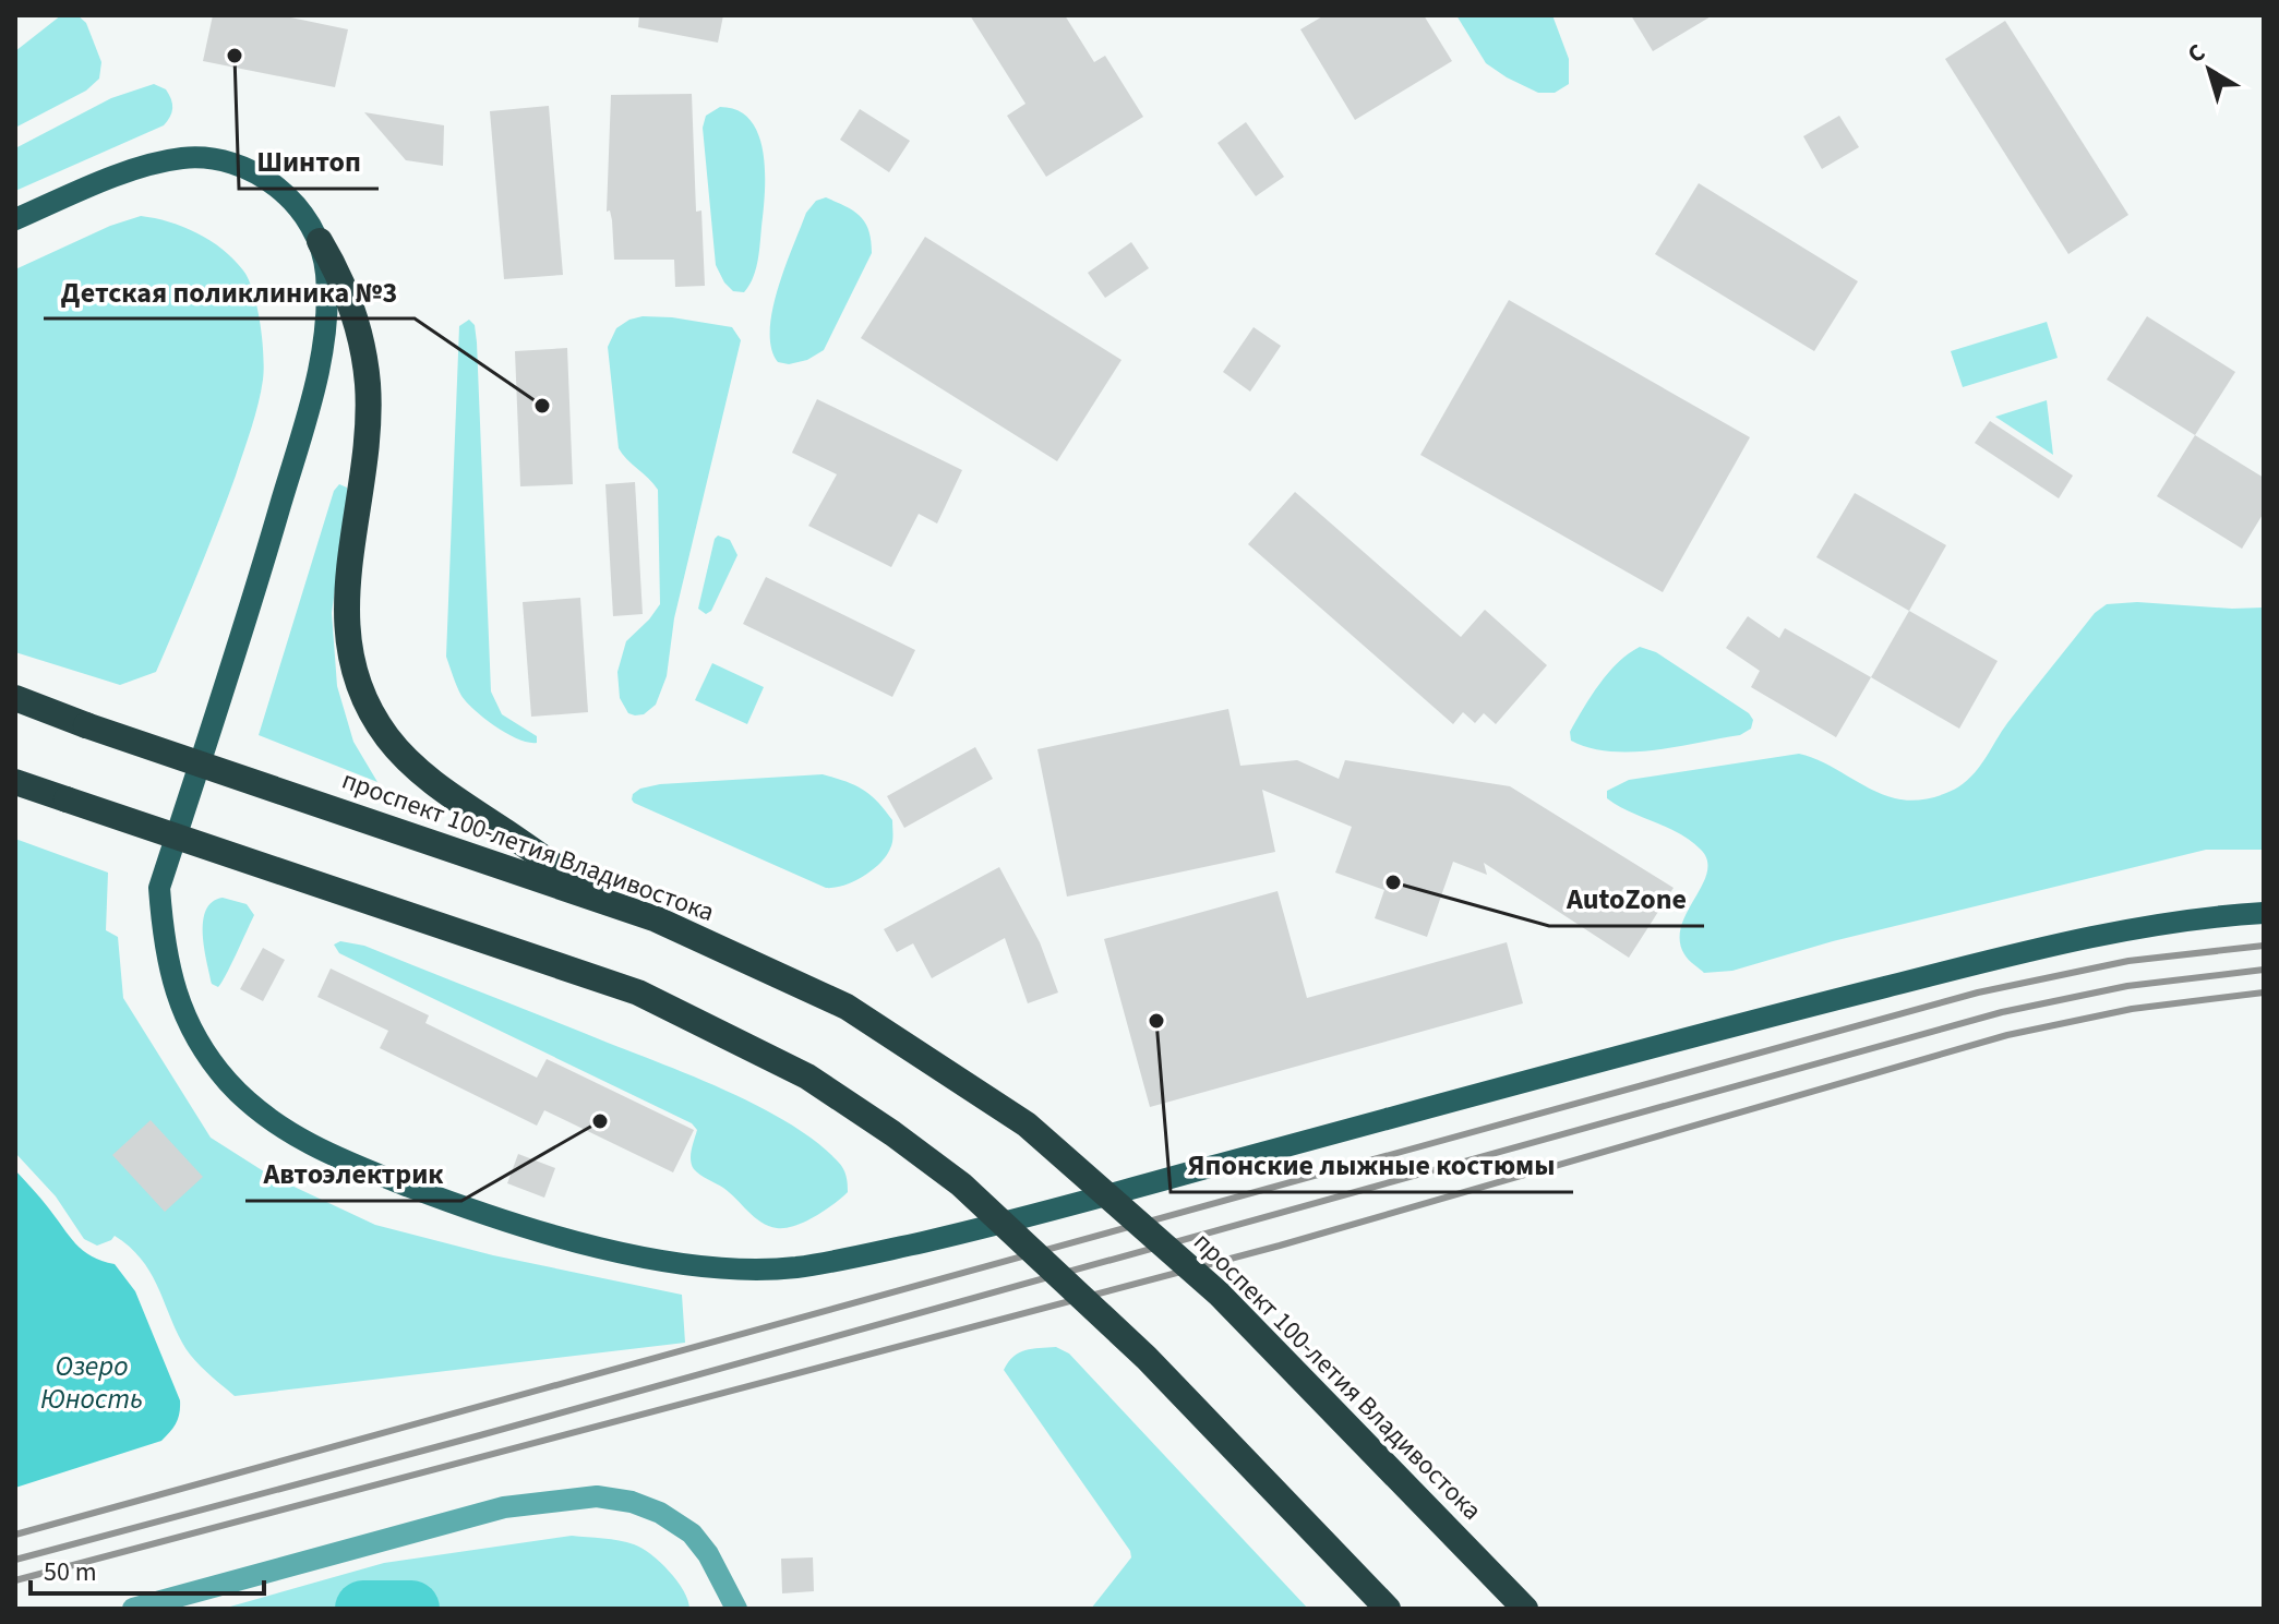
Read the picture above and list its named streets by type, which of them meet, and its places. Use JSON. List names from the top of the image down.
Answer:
{
  "streets": {
    "highway": ["проспект 100-летия Владивостока"]
  },
  "water": ["Озеро Юность"],
  "places": [
    "Шинтоп",
    "Детская поликлиника №3",
    "AutoZone",
    "Японские лыжные костюмы",
    "Автоэлектрик"
  ],
  "scale_bar": "50 m",
  "north": "top left"
}
